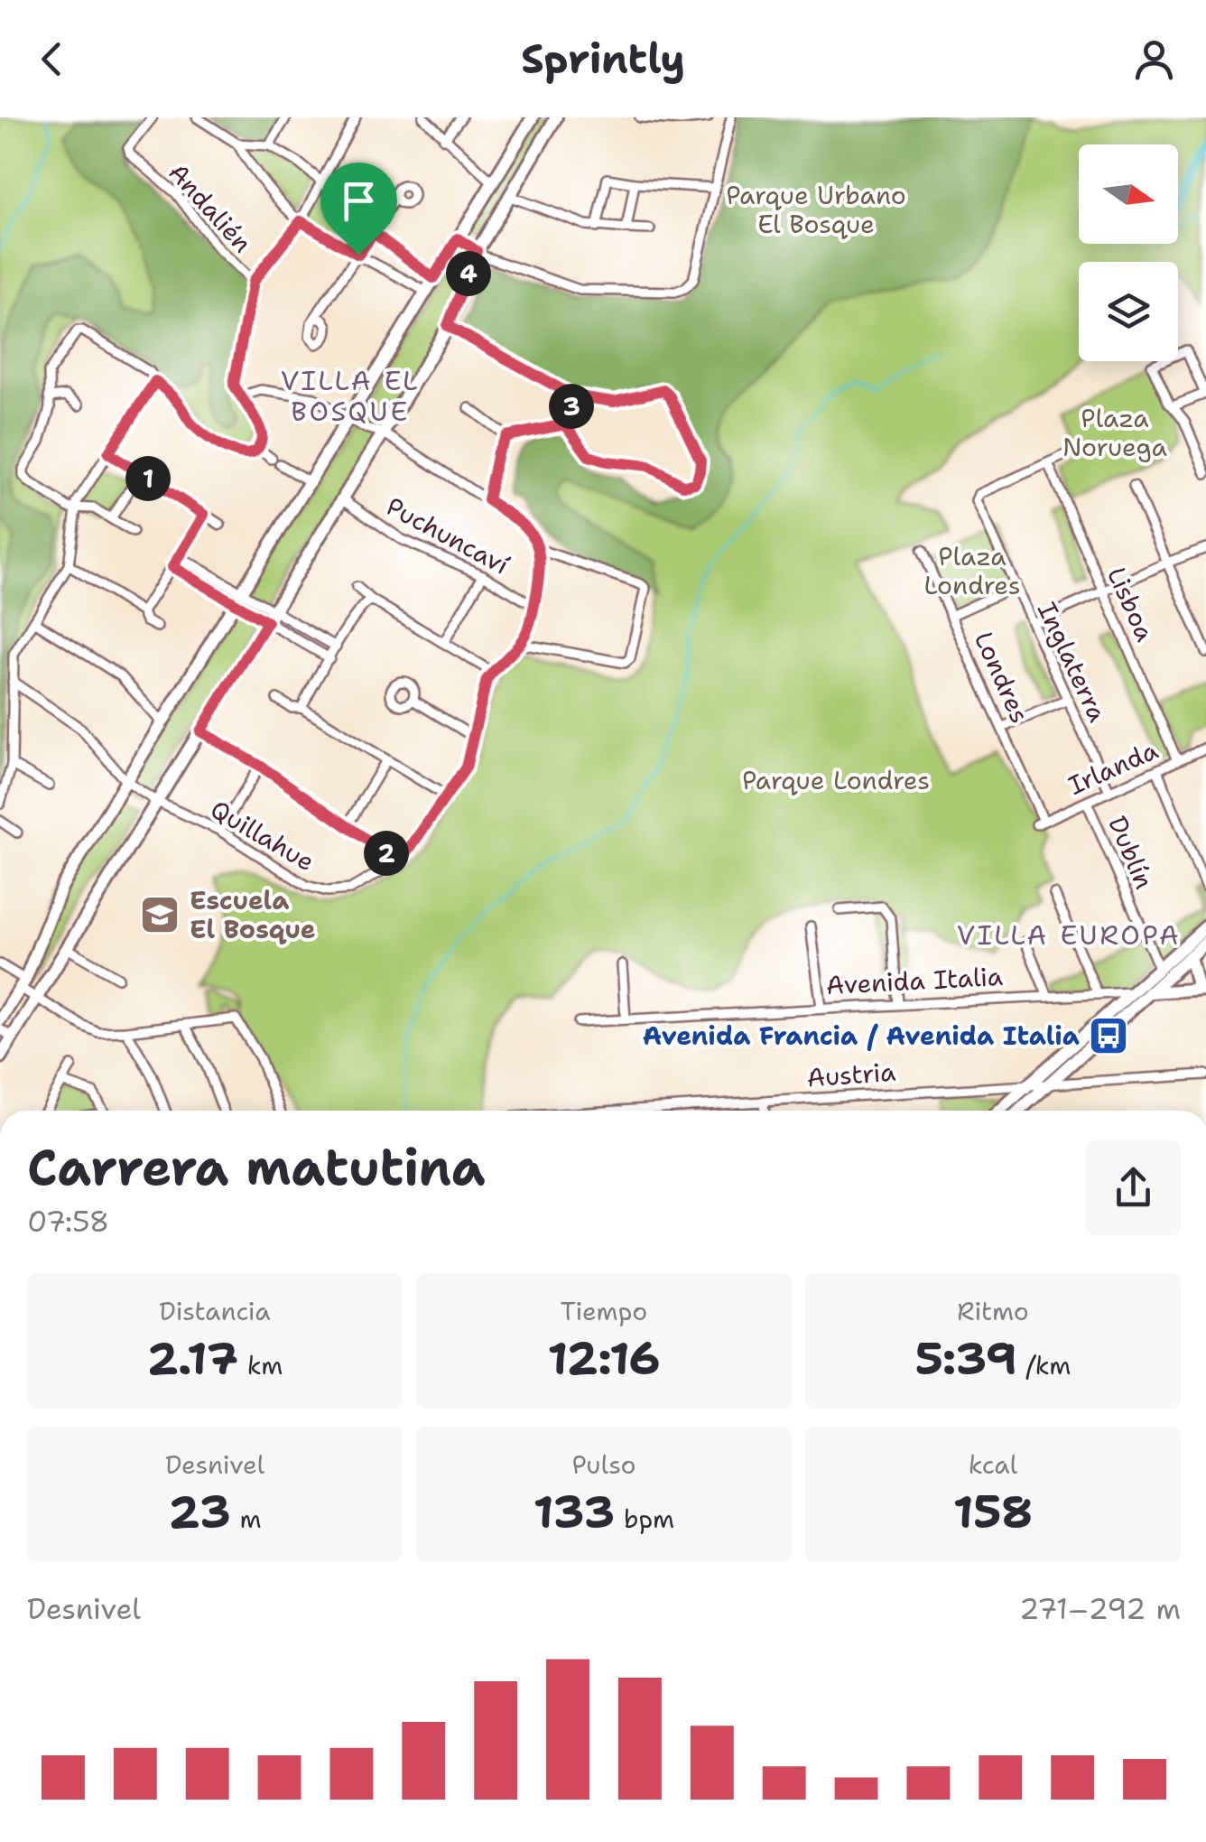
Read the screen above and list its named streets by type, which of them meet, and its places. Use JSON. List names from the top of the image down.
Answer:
{
  "streets": {
    "main road": ["Avenida Italia"],
    "street": [
      "Andalién",
      "Puchuncaví",
      "Lisboa",
      "Inglaterra",
      "Londres",
      "Irlanda",
      "Quillahue",
      "Dublín",
      "Austria"
    ]
  },
  "crossings": [
    ["Puchuncaví", "Quillahue"],
    ["Lisboa", "Inglaterra"],
    ["Lisboa", "Irlanda"],
    ["Inglaterra", "Irlanda"],
    ["Londres", "Irlanda"],
    ["Irlanda", "Dublín"]
  ],
  "districts": ["VILLA EL BOSQUE", "VILLA EUROPA"],
  "parks": [
    "Parque Urbano El Bosque",
    "Plaza Noruega",
    "Plaza Londres",
    "Parque Londres"
  ],
  "places": {
    "school or university": ["Escuela El Bosque"],
    "bus stop": ["Avenida Francia / Avenida Italia"]
  },
  "north": "right",
  "page": {
    "header": "Sprintly",
    "pins": [
      "4",
      "3",
      "1",
      "2"
    ],
    "heading": ["Carrera matutina", "07:58"],
    "stats": [
      ["Distancia", "2.17 km"],
      ["Tiempo", "12:16"],
      ["Ritmo", "5:39 /km"],
      ["Desnivel", "23 m"],
      ["Pulso", "133 bpm"],
      ["kcal", "158"]
    ],
    "chart": ["Desnivel", "271–292 m"]
  }
}
